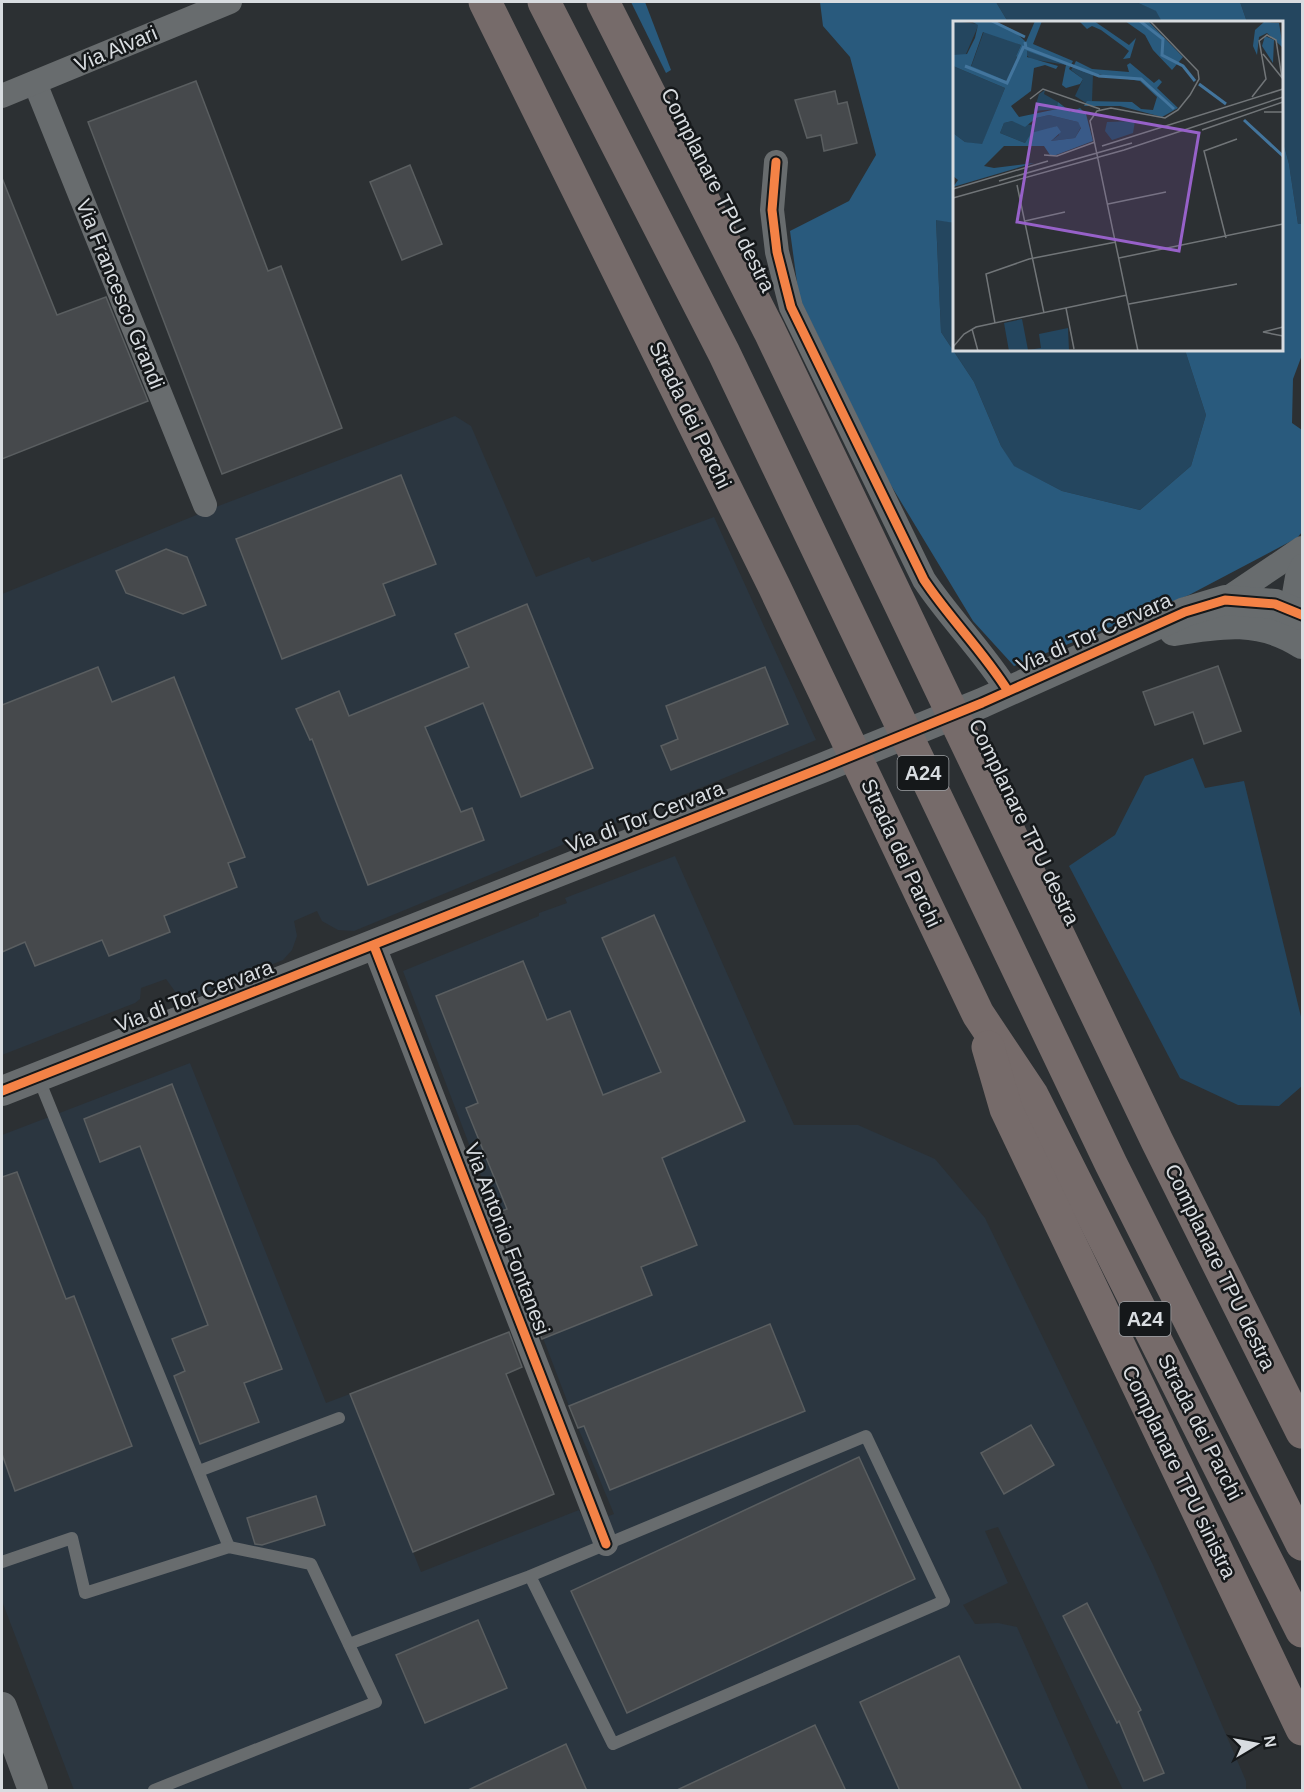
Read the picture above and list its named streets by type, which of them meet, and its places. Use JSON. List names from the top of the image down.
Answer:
{
  "streets": {
    "highway": [
      "Complanare TPU destra",
      "Strada dei Parchi",
      "A24",
      "Complanare TPU sinistra"
    ],
    "street": [
      "Via Alvari",
      "Via Francesco Grandi",
      "Via di Tor Cervara",
      "Via Antonio Fontanesi"
    ]
  },
  "crossings": [
    ["Via Alvari", "Via Francesco Grandi"],
    ["Strada dei Parchi", "Complanare TPU sinistra"],
    ["Via di Tor Cervara", "Via Antonio Fontanesi"]
  ],
  "north": "right"
}
